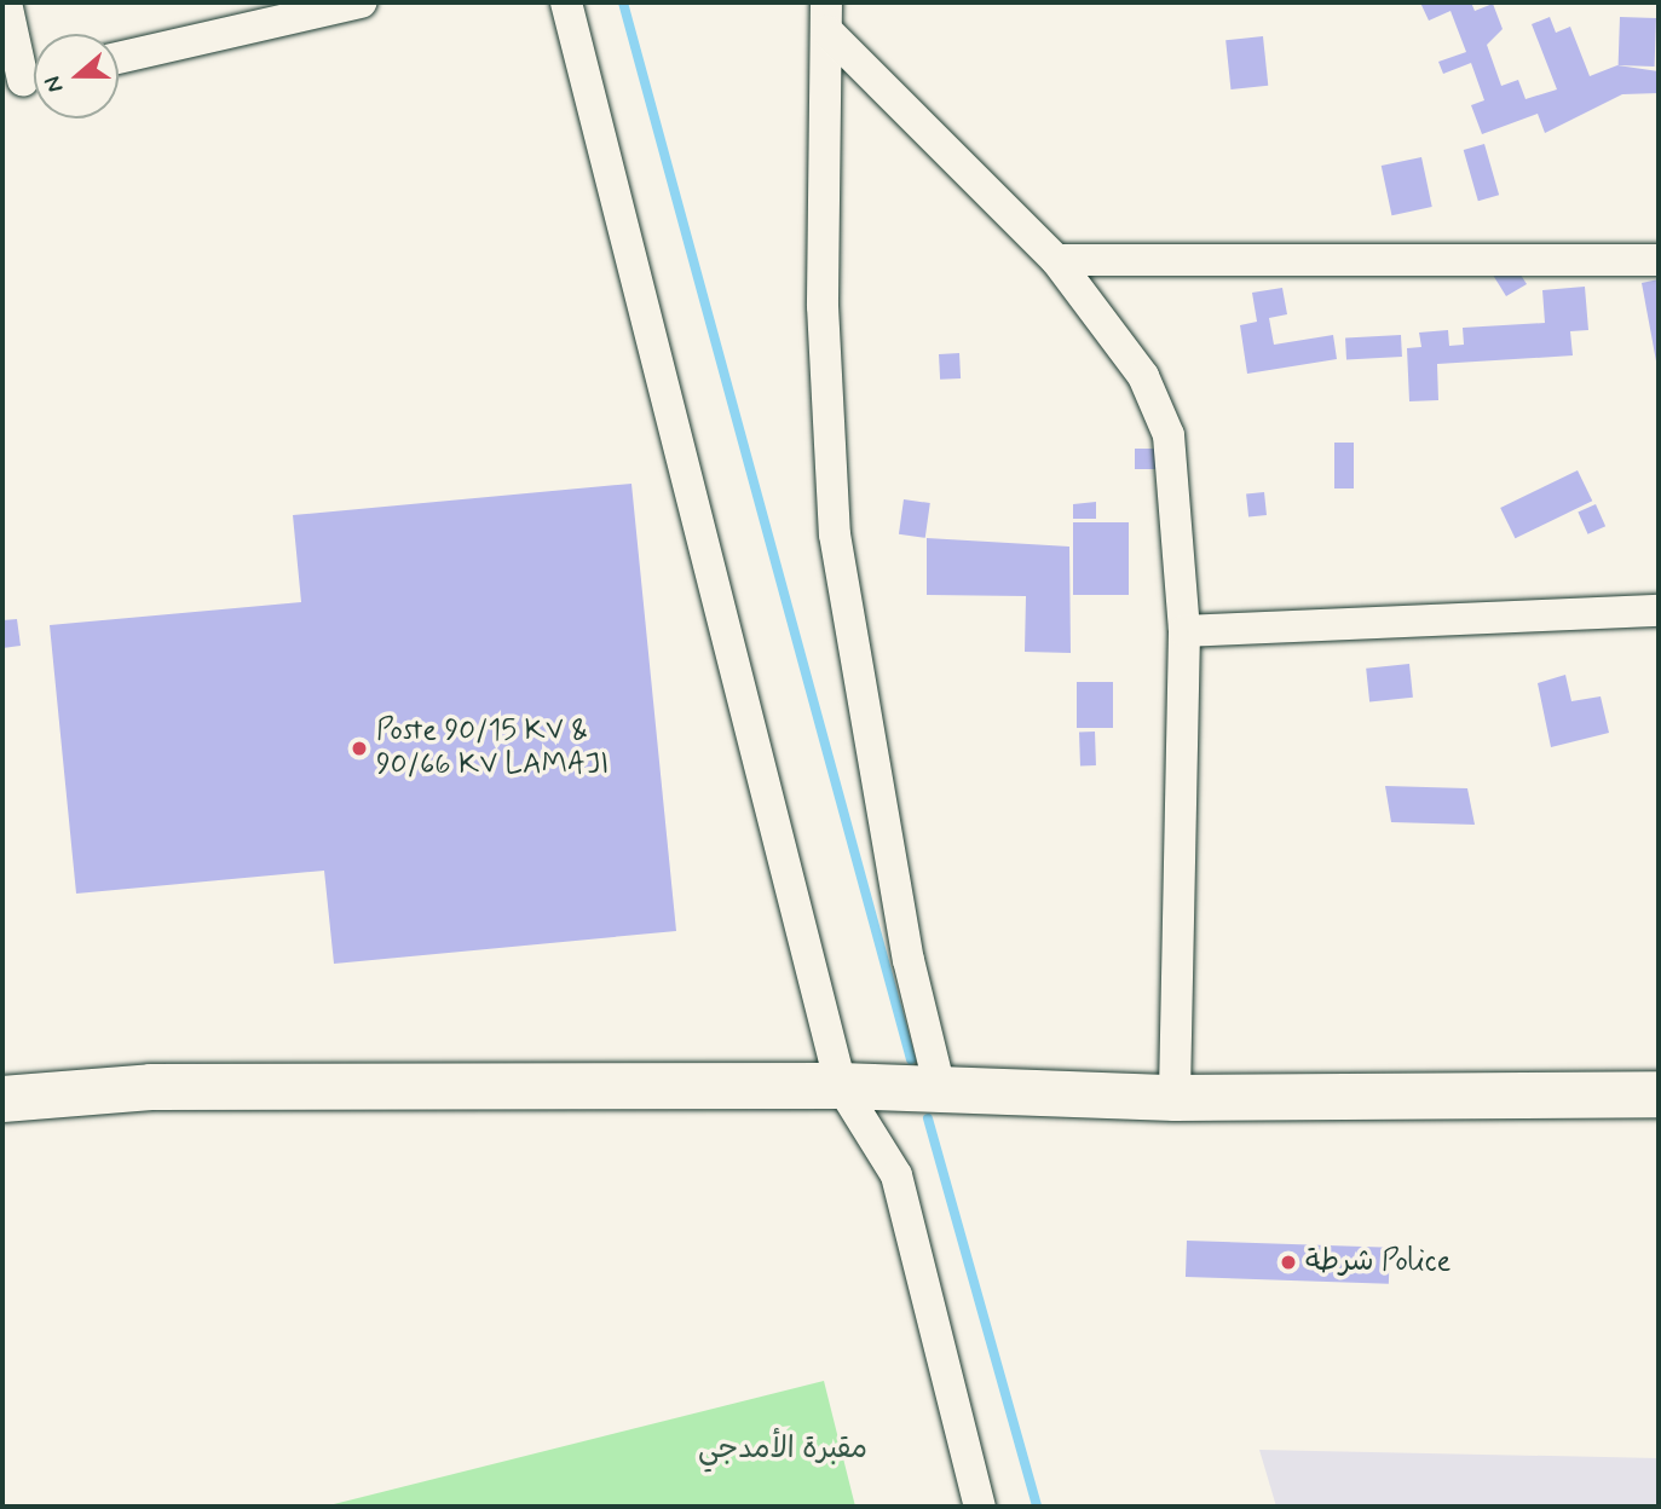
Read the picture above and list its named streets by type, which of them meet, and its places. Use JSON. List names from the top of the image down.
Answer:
{
  "parks": ["مقبرة الأمدجي"],
  "places": ["Poste 90/15 KV & 90/66 KV LAMAJI", "شرطة Police"],
  "north": "left"
}
